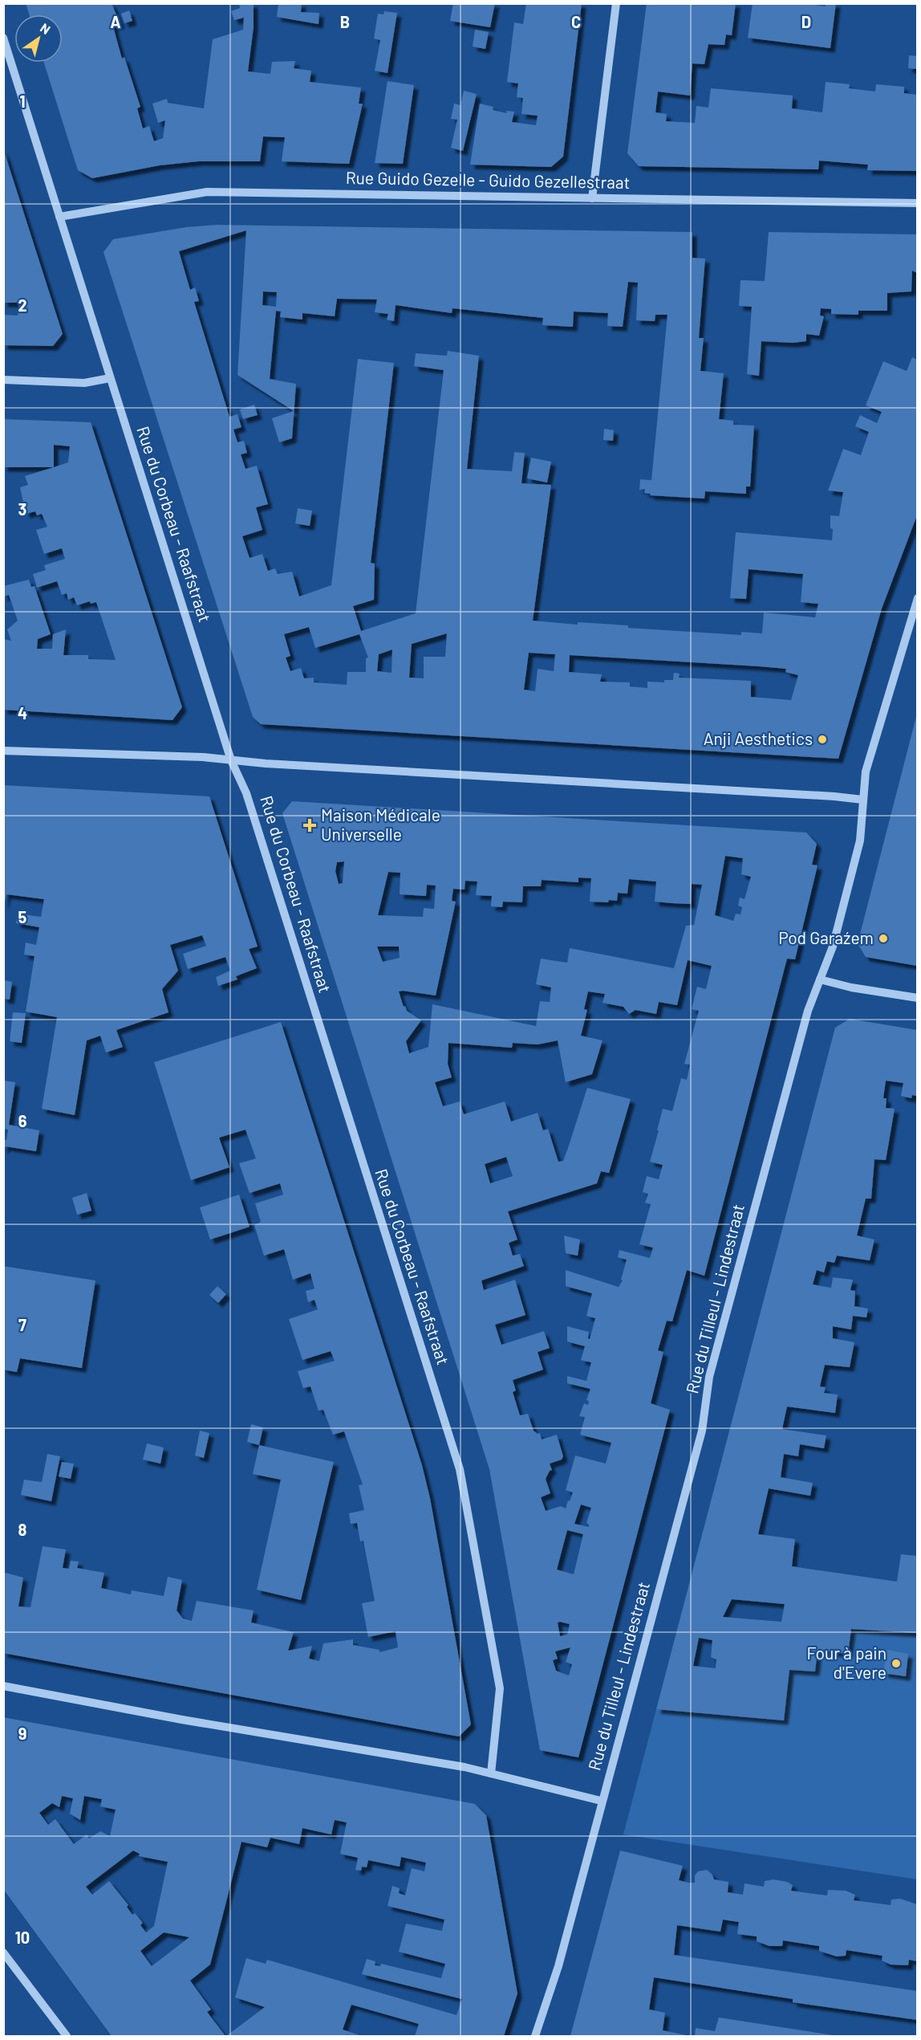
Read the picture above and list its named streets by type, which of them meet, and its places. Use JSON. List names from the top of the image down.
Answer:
{
  "streets": {
    "street": ["Rue Guido Gezelle - Guido Gezellestraat", "Rue du Corbeau - Raafstraat", "Rue du Tilleul - Lindestraat"]
  },
  "crossings": [
    ["Rue Guido Gezelle - Guido Gezellestraat", "Rue du Corbeau - Raafstraat"]
  ],
  "places": {
    "other": ["Anji Aesthetics", "Pod Garaźem", "Four à pain d'Evere"],
    "health": ["Maison Médicale Universelle"]
  },
  "north": "top right",
  "grid": {
    "columns": [
      "A",
      "B",
      "C",
      "D"
    ],
    "rows": [
      "1",
      "2",
      "3",
      "4",
      "5",
      "6",
      "7",
      "8",
      "9",
      "10"
    ]
  }
}
